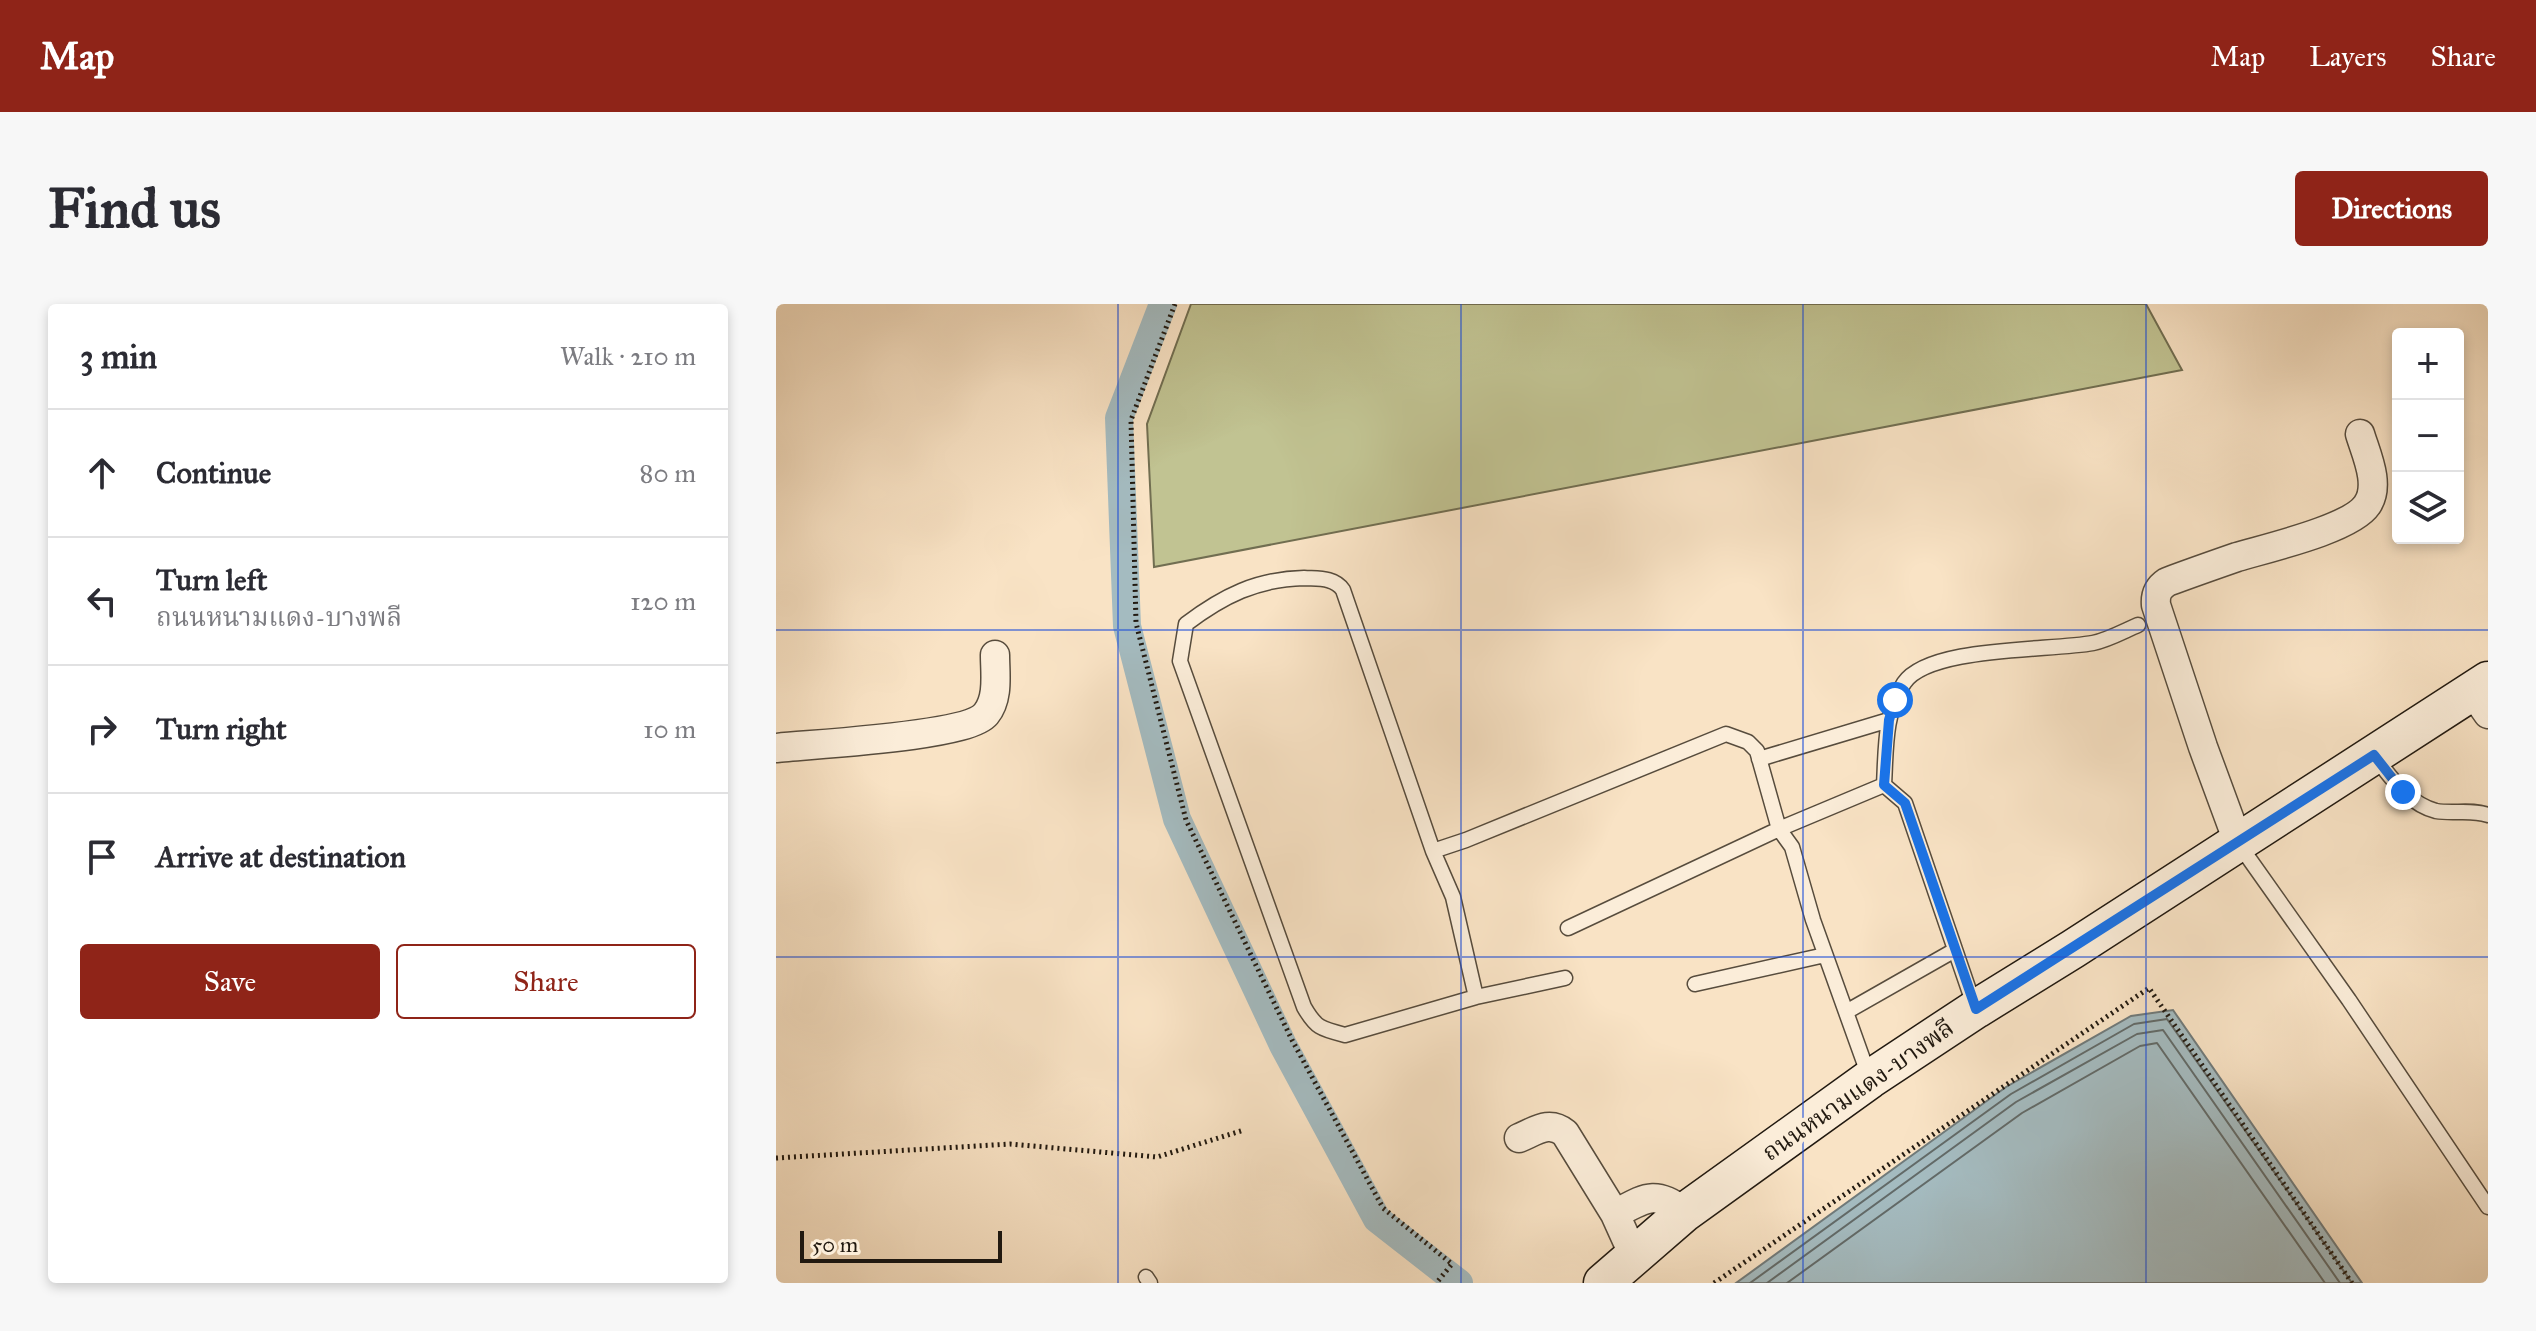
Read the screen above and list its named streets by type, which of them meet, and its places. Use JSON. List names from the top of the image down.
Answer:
{
  "streets": {
    "main road": ["ถนนหนามแดง-บางพลี"]
  },
  "scale_bar": "50 m",
  "page": {
    "header": "Map",
    "nav": ["Map", "Layers", "Share"],
    "buttons": [
      "Directions",
      ["Save", "Share"]
    ],
    "title": "Find us",
    "heading": ["3 min", "Walk · 210 m"],
    "map_buttons": ["+", "−"],
    "list": [
      ["Continue", "80 m"],
      ["Turn left", "ถนนหนามแดง-บางพลี", "120 m"],
      ["Turn right", "10 m"],
      "Arrive at destination"
    ],
    "scale": "50 m"
  }
}
